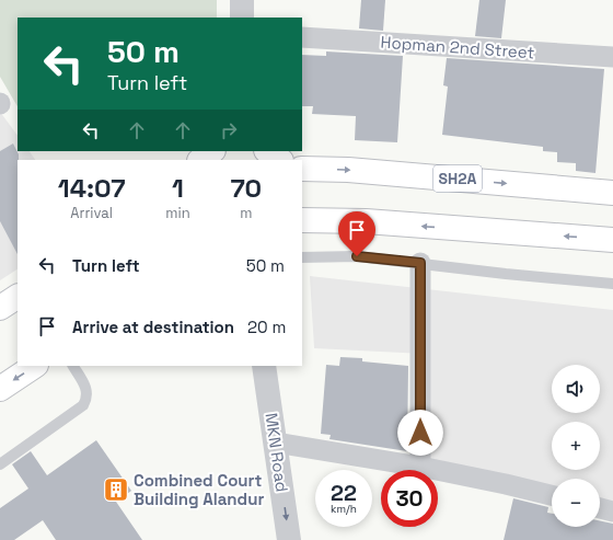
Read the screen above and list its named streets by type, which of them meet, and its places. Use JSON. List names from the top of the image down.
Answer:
{
  "streets": {
    "main road": ["SH2A"],
    "street": ["Hopman 2nd Street", "MKN Road"]
  },
  "places": {
    "building": ["Combined Court Building Alandur"]
  },
  "page": {
    "turn": ["50 m", "Turn left"],
    "eta": [
      "14:07",
      "Arrival",
      "1",
      "min",
      "70",
      "m"
    ],
    "list": [
      {
        "name": "Turn left",
        "value": "50 m"
      },
      {
        "name": "Arrive at destination",
        "value": "20 m"
      }
    ],
    "map_buttons": ["+", "−"],
    "speed": "22 km/h",
    "limit": "30"
  }
}
